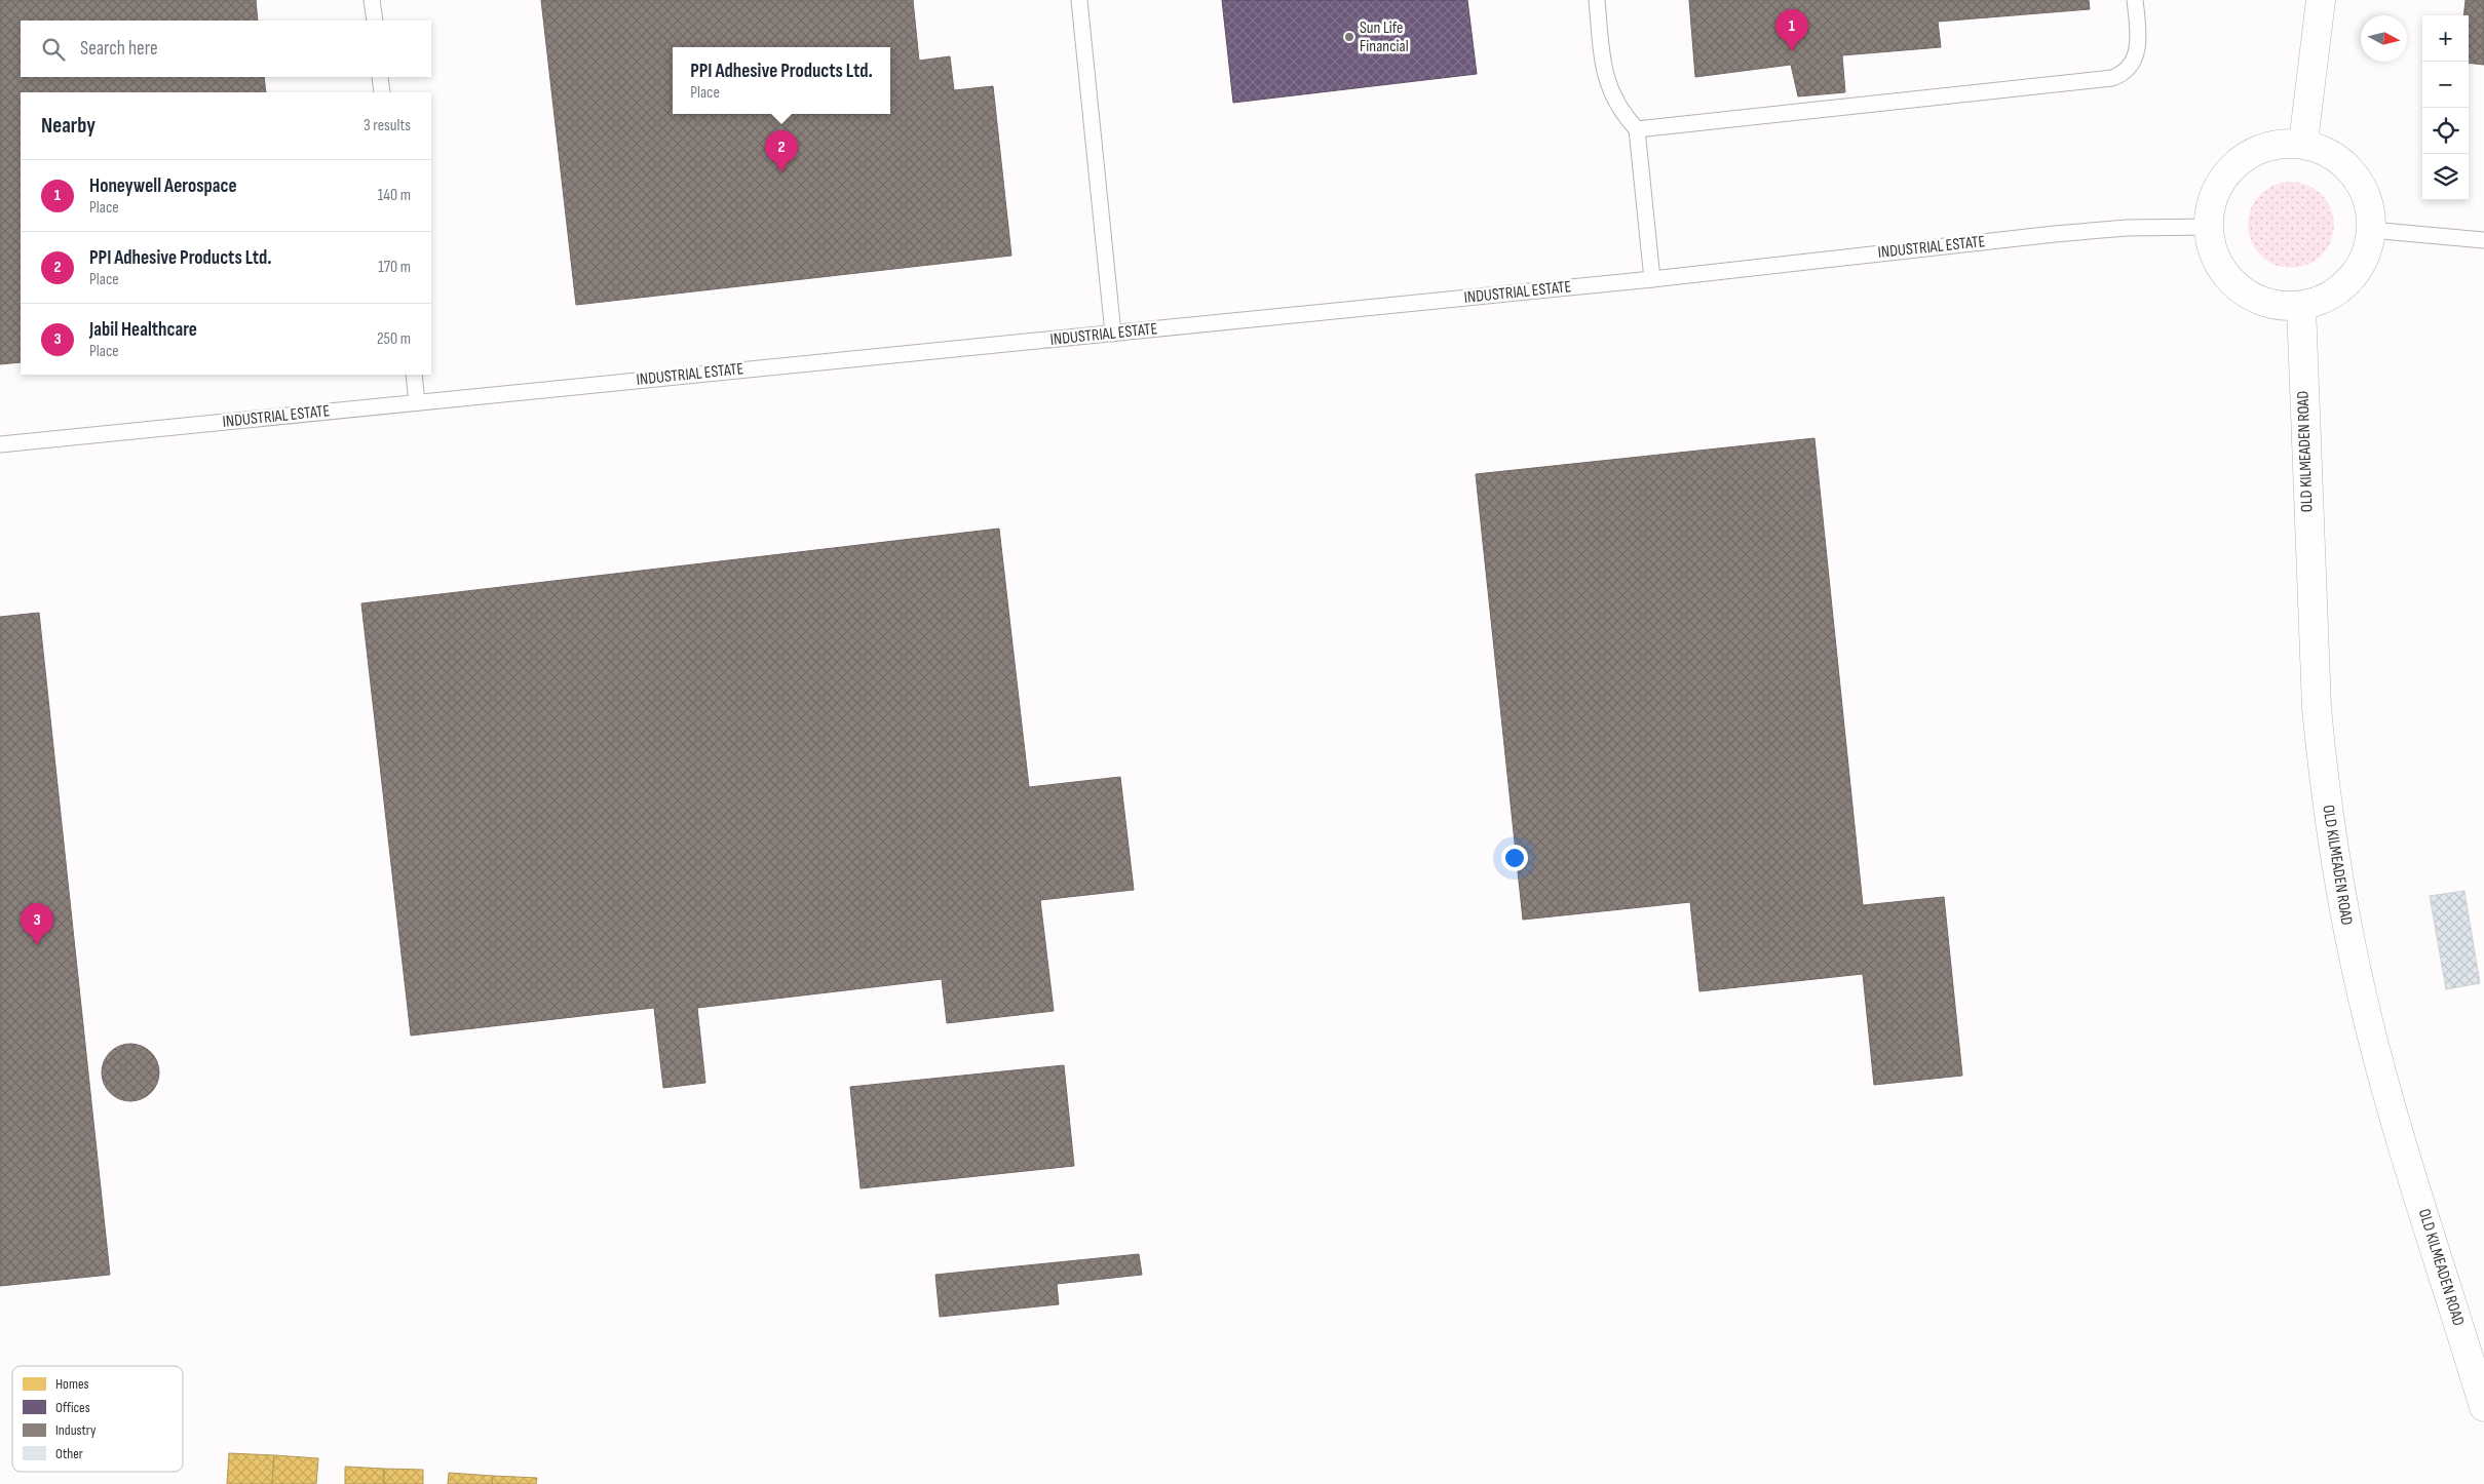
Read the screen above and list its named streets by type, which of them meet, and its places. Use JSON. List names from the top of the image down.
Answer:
{
  "streets": {
    "street": ["OLD KILMEADEN ROAD"],
    "lane": ["INDUSTRIAL ESTATE"]
  },
  "crossings": [
    ["INDUSTRIAL ESTATE", "OLD KILMEADEN ROAD"]
  ],
  "places": ["Sun Life Financial"],
  "legend": [
    "Homes",
    "Offices",
    "Industry",
    "Other"
  ],
  "north": "right",
  "page": {
    "pins": ["1", "2", "3"],
    "map_buttons": ["+", "−"],
    "search": "Search here",
    "popup": ["PPI Adhesive Products Ltd.", "Place"],
    "heading": ["Nearby", "3 results"],
    "list": [
      {
        "mark": "1",
        "name": "Honeywell Aerospace",
        "note": "Place",
        "value": "140 m"
      },
      {
        "mark": "2",
        "name": "PPI Adhesive Products Ltd.",
        "note": "Place",
        "value": "170 m"
      },
      {
        "mark": "3",
        "name": "Jabil Healthcare",
        "note": "Place",
        "value": "250 m"
      }
    ]
  }
}
